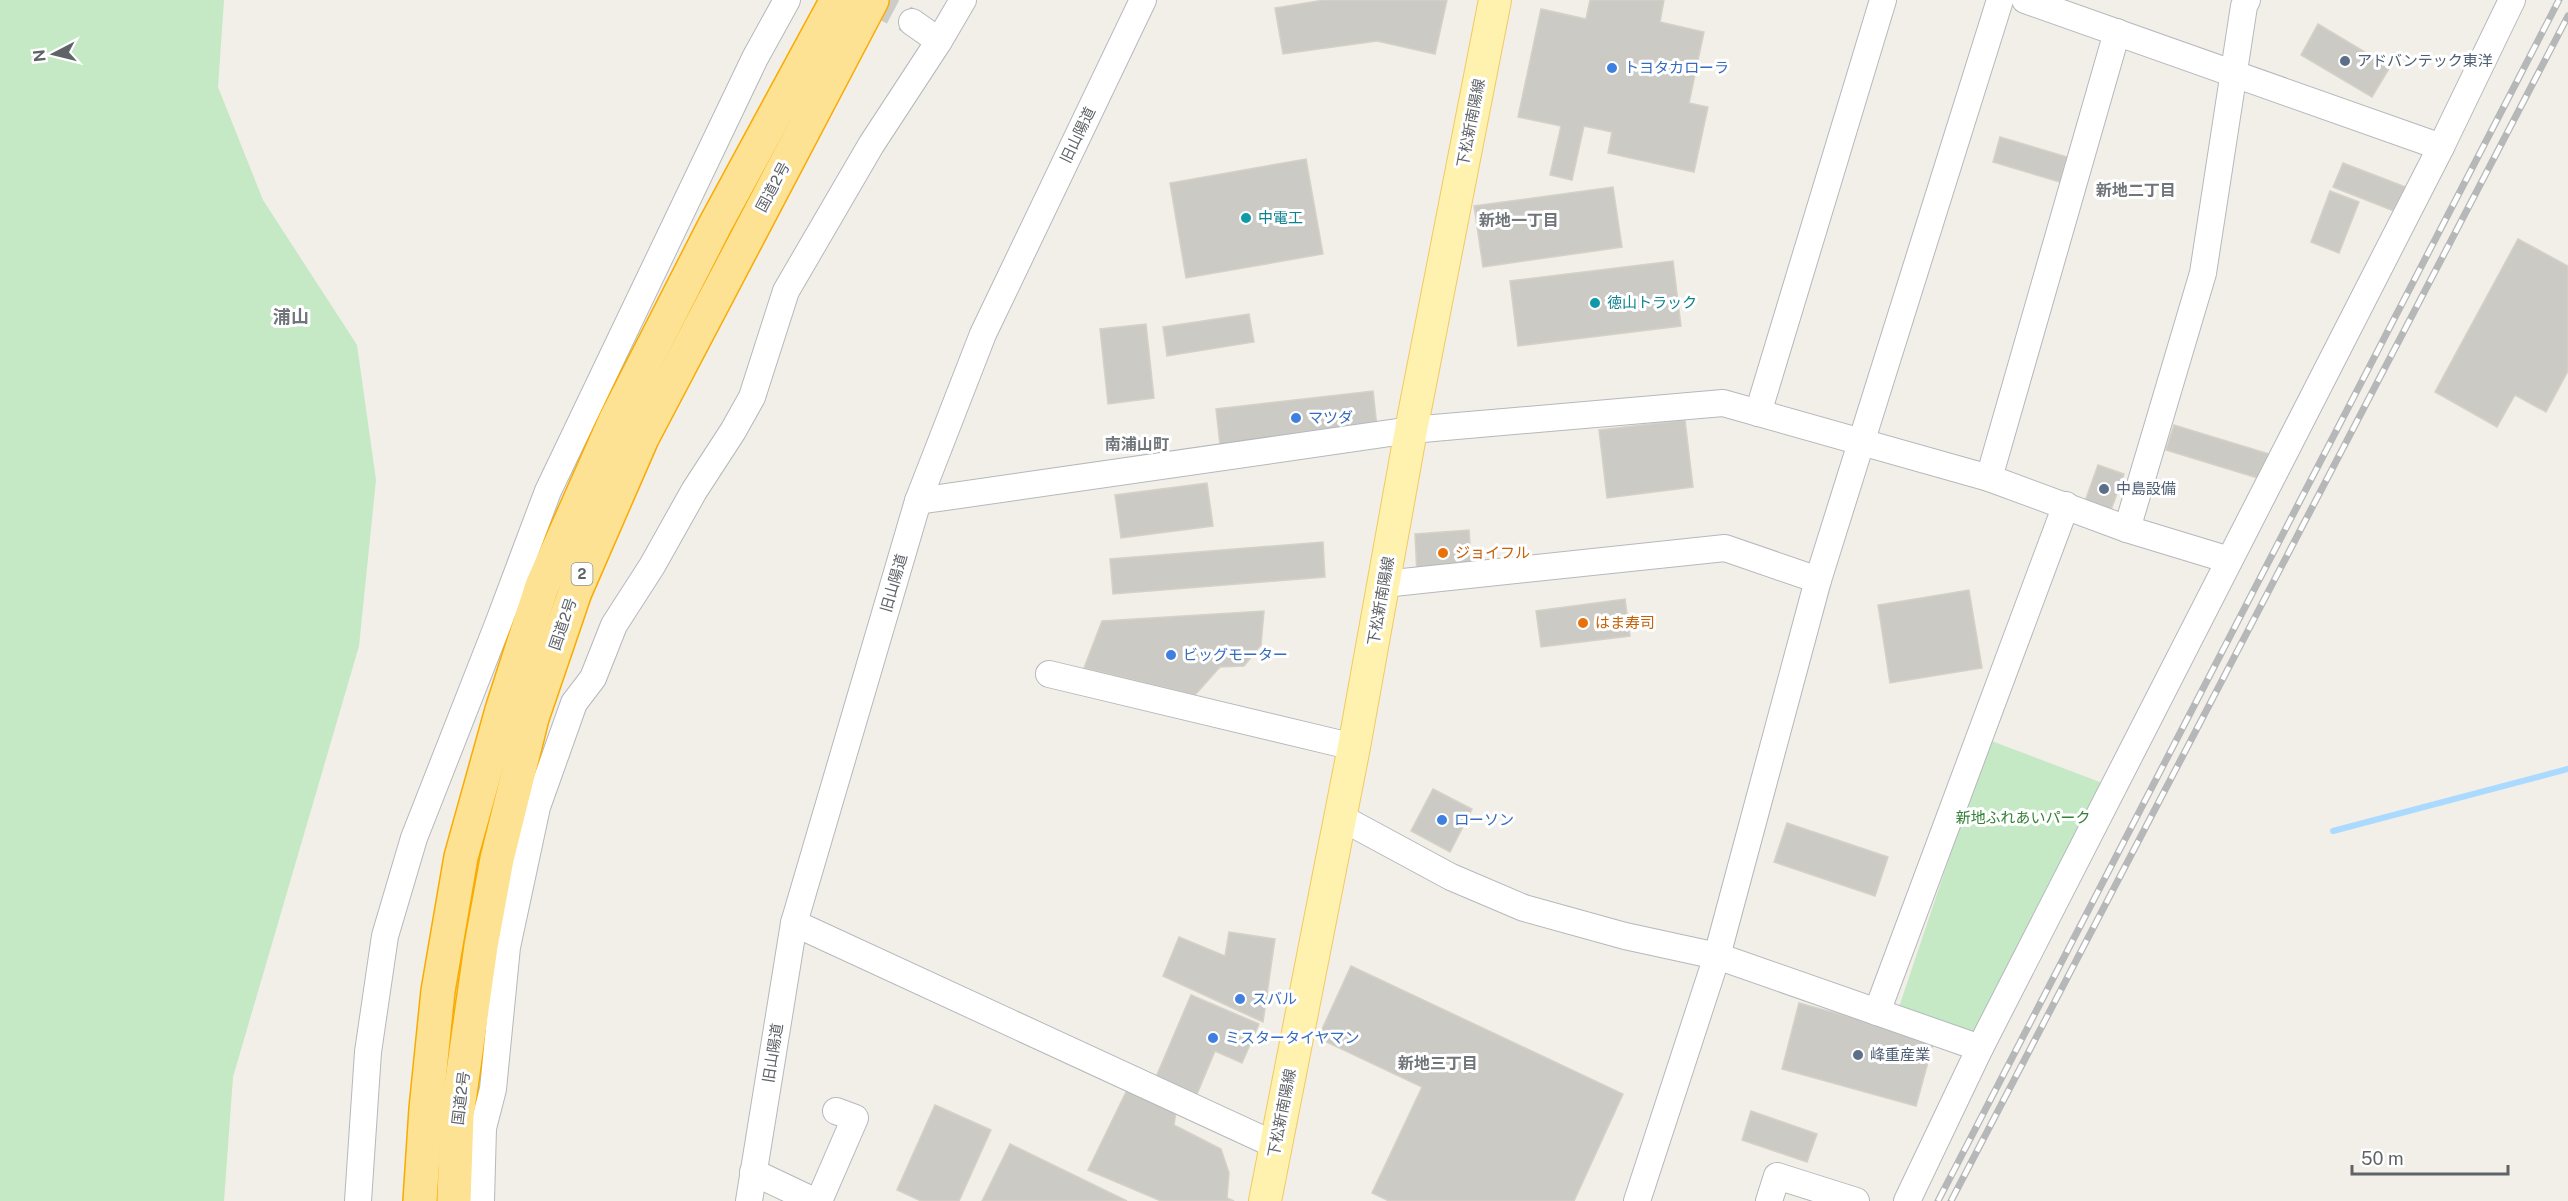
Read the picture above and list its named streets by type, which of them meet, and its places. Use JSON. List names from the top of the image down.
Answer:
{
  "streets": {
    "highway": ["国道2号", "2"],
    "main road": ["下松新南陽線"],
    "street": ["旧山陽道"]
  },
  "districts": [
    "新地二丁目",
    "新地一丁目",
    "浦山",
    "南浦山町",
    "新地三丁目"
  ],
  "parks": ["新地ふれあいパーク"],
  "places": [
    "アドバンテック東洋",
    "トヨタカローラ",
    "中電工",
    "徳山トラック",
    "マツダ",
    "中島設備",
    "ジョイフル",
    "はま寿司",
    "ビッグモーター",
    "ローソン",
    "スバル",
    "ミスタータイヤマン",
    "峰重産業"
  ],
  "scale_bar": "50 m",
  "north": "left"
}
